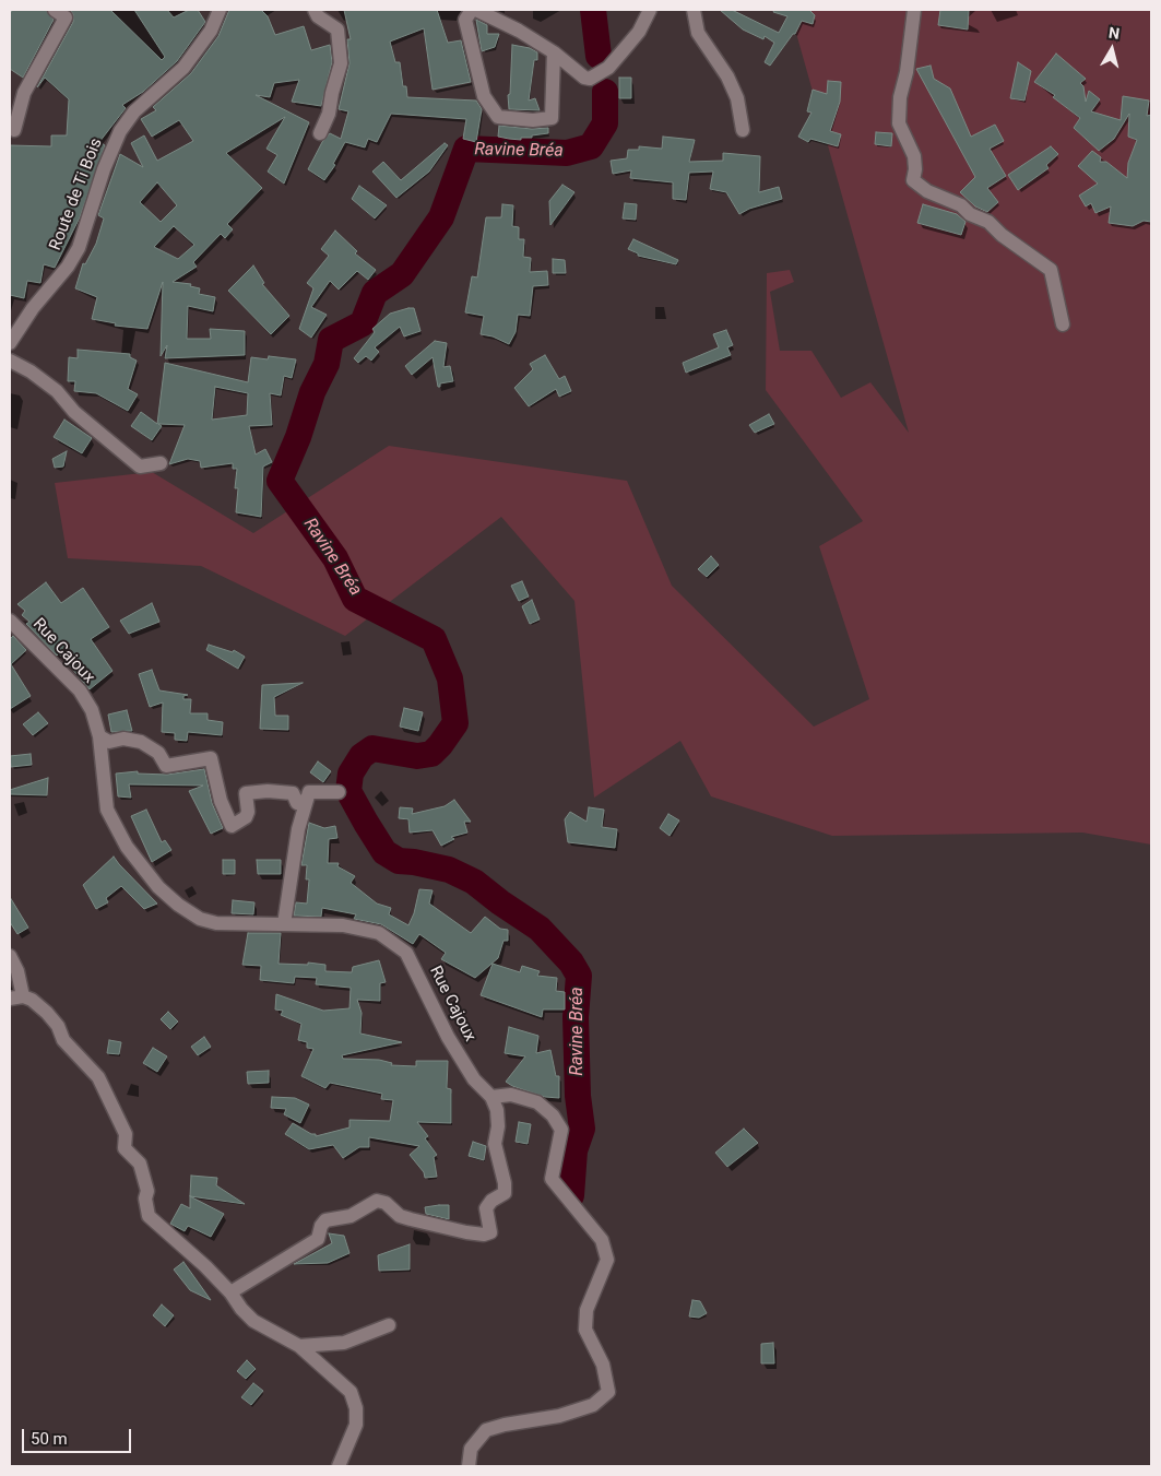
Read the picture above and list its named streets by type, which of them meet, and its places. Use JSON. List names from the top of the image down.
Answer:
{
  "streets": {
    "street": ["Route de Ti Bois", "Rue Cajoux"]
  },
  "water": ["Ravine Bréa"],
  "scale_bar": "50 m",
  "north": "top"
}
